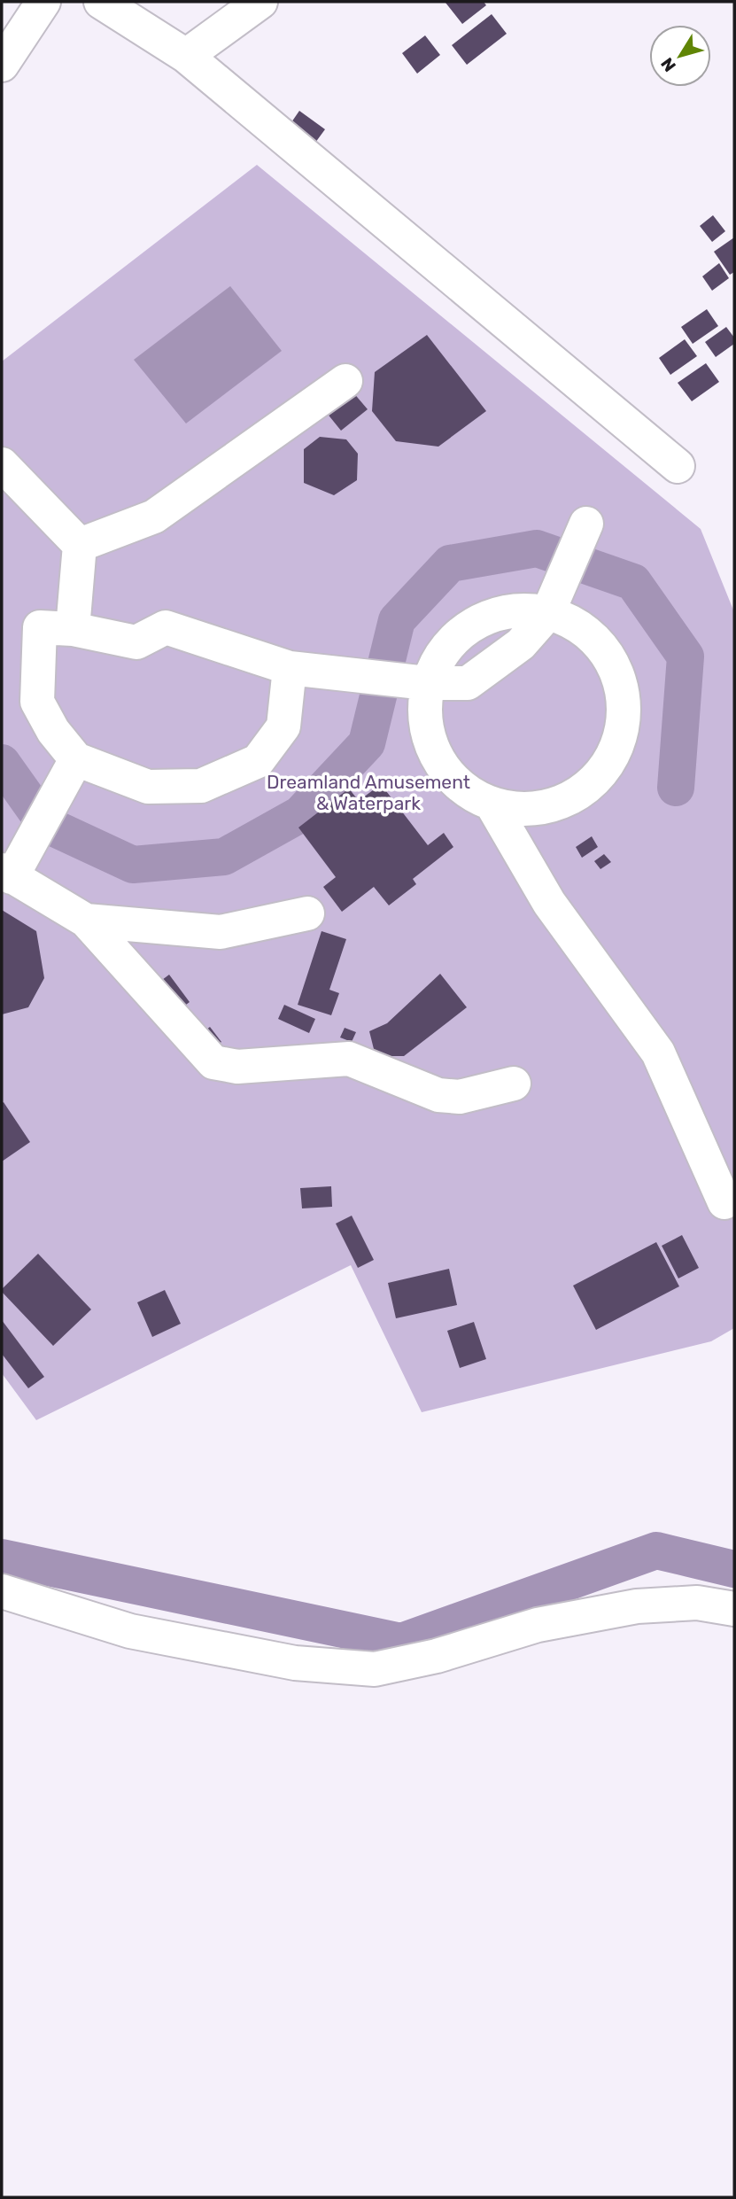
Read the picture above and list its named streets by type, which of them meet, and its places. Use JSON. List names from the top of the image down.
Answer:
{
  "parks": ["Dreamland Amusement & Waterpark"],
  "north": "bottom left"
}
